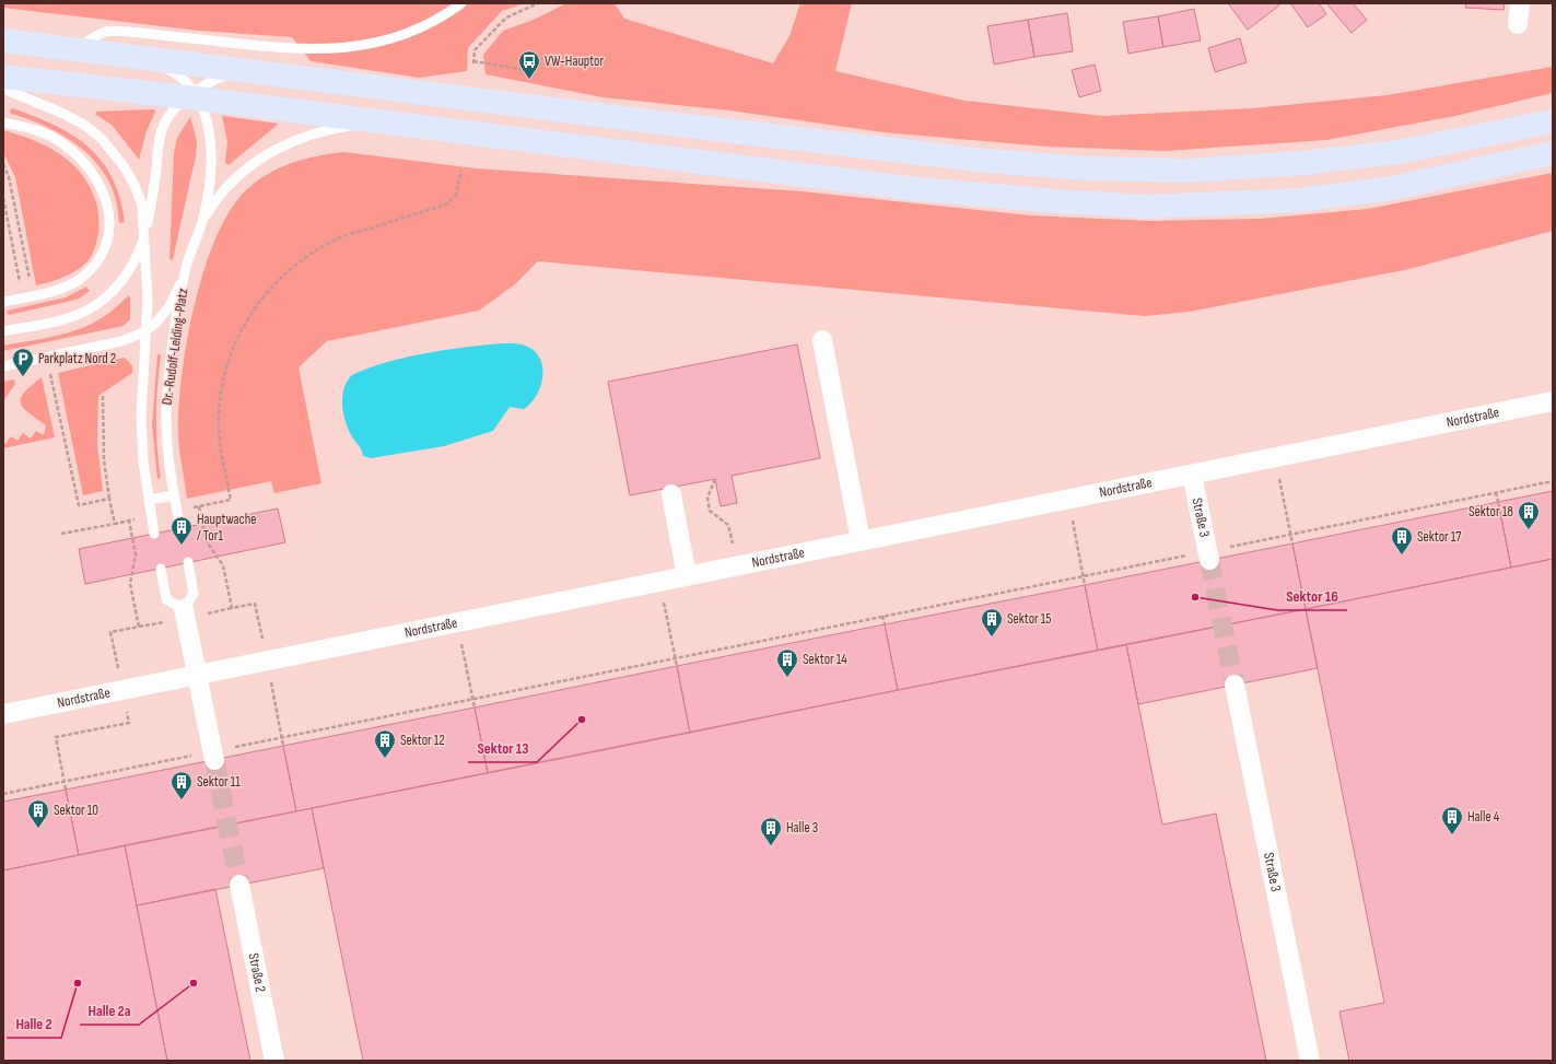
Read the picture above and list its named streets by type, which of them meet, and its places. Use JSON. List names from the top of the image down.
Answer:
{
  "streets": {
    "street": ["Nordstraße", "Straße 3", "Straße 2"],
    "lane": ["Dr.-Rudolf-Leiding-Platz"]
  },
  "crossings": [
    ["Nordstraße", "Straße 3"]
  ],
  "places": {
    "bus stop": ["VW-Hauptor"],
    "parking": ["Parkplatz Nord 2"],
    "building": [
      "Sektor 18",
      "Hauptwache / Tor1",
      "Sektor 17",
      "Sektor 15",
      "Sektor 14",
      "Sektor 12",
      "Sektor 11",
      "Sektor 10",
      "Halle 4",
      "Halle 3"
    ],
    "other": [
      "Sektor 16",
      "Sektor 13",
      "Halle 2",
      "Halle 2a"
    ]
  }
}
